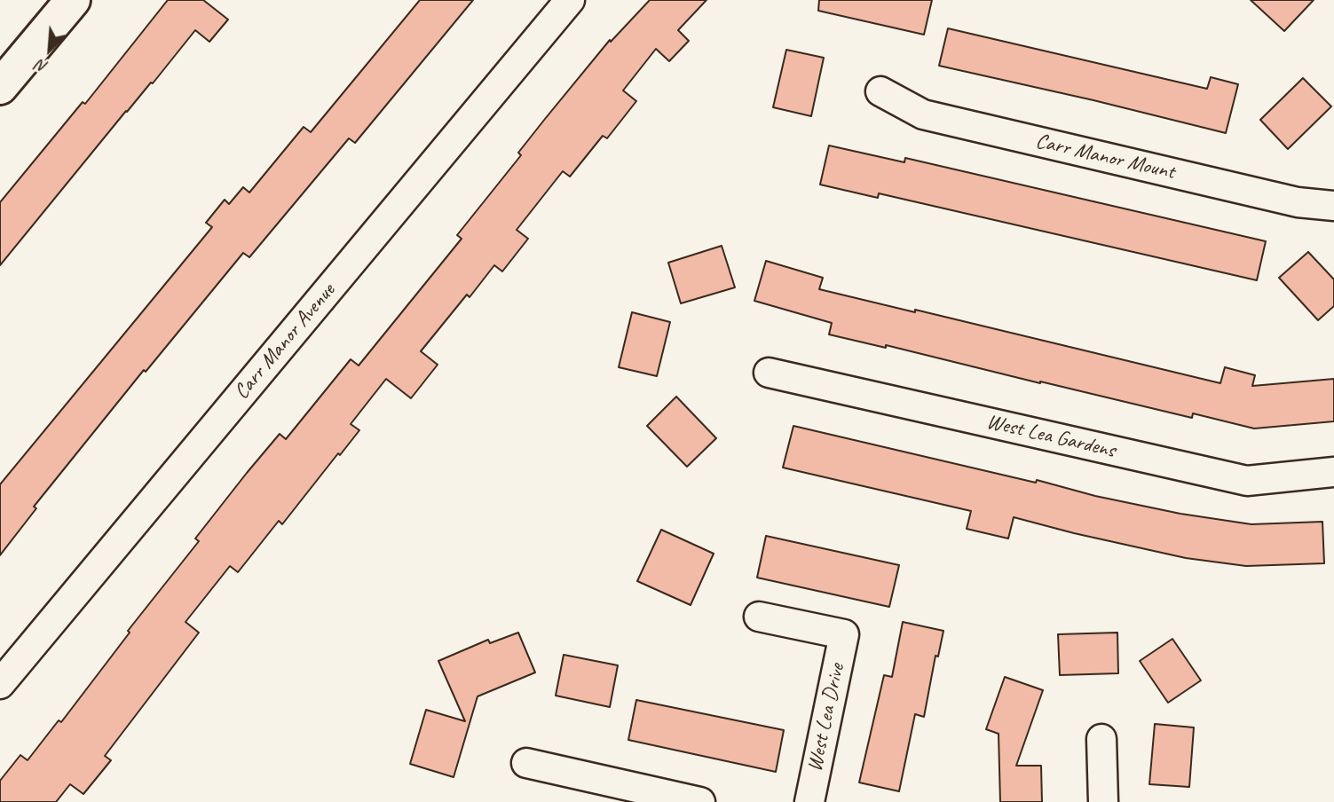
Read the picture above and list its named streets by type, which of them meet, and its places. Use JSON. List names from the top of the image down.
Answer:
{
  "streets": {
    "street": [
      "Carr Manor Mount",
      "Carr Manor Avenue",
      "West Lea Gardens",
      "West Lea Drive"
    ]
  },
  "north": "bottom left"
}
